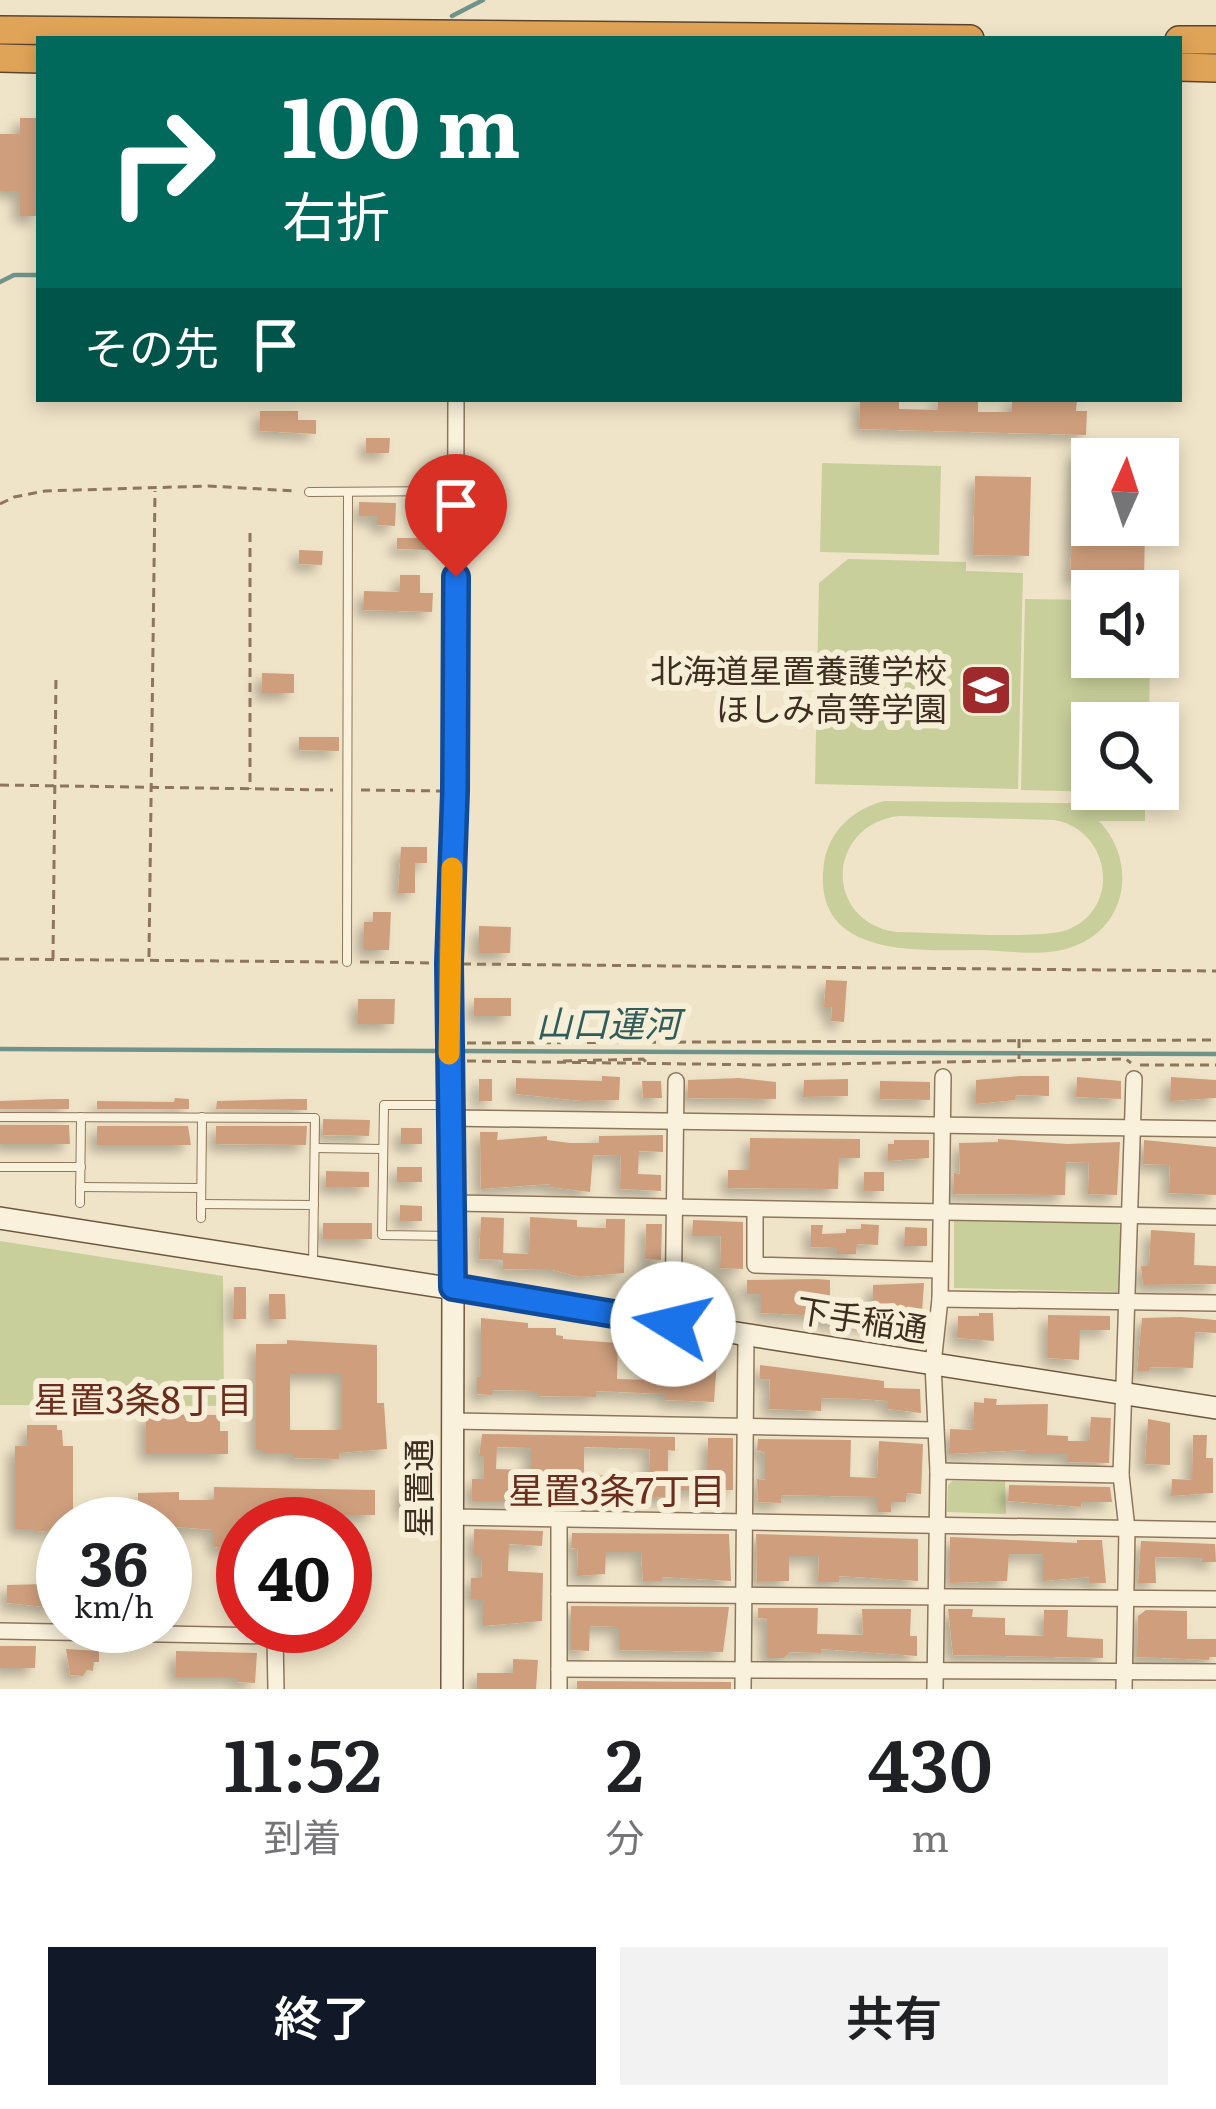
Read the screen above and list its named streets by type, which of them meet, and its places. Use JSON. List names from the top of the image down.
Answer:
{
  "streets": {
    "street": ["下手稲通", "星置通"]
  },
  "crossings": [
    ["下手稲通", "星置通"]
  ],
  "districts": ["星置3条8丁目", "星置3条7丁目"],
  "water": ["山口運河"],
  "places": {
    "school or university": ["北海道星置養護学校 ほしみ高等学園"]
  },
  "north": "top",
  "page": {
    "turn": ["100 m", "右折"],
    "then": "その先",
    "speed": "36 km/h",
    "limit": "40",
    "eta": [
      "11:52",
      "到着",
      "2",
      "分",
      "430",
      "m"
    ],
    "buttons": ["終了", "共有"]
  }
}
